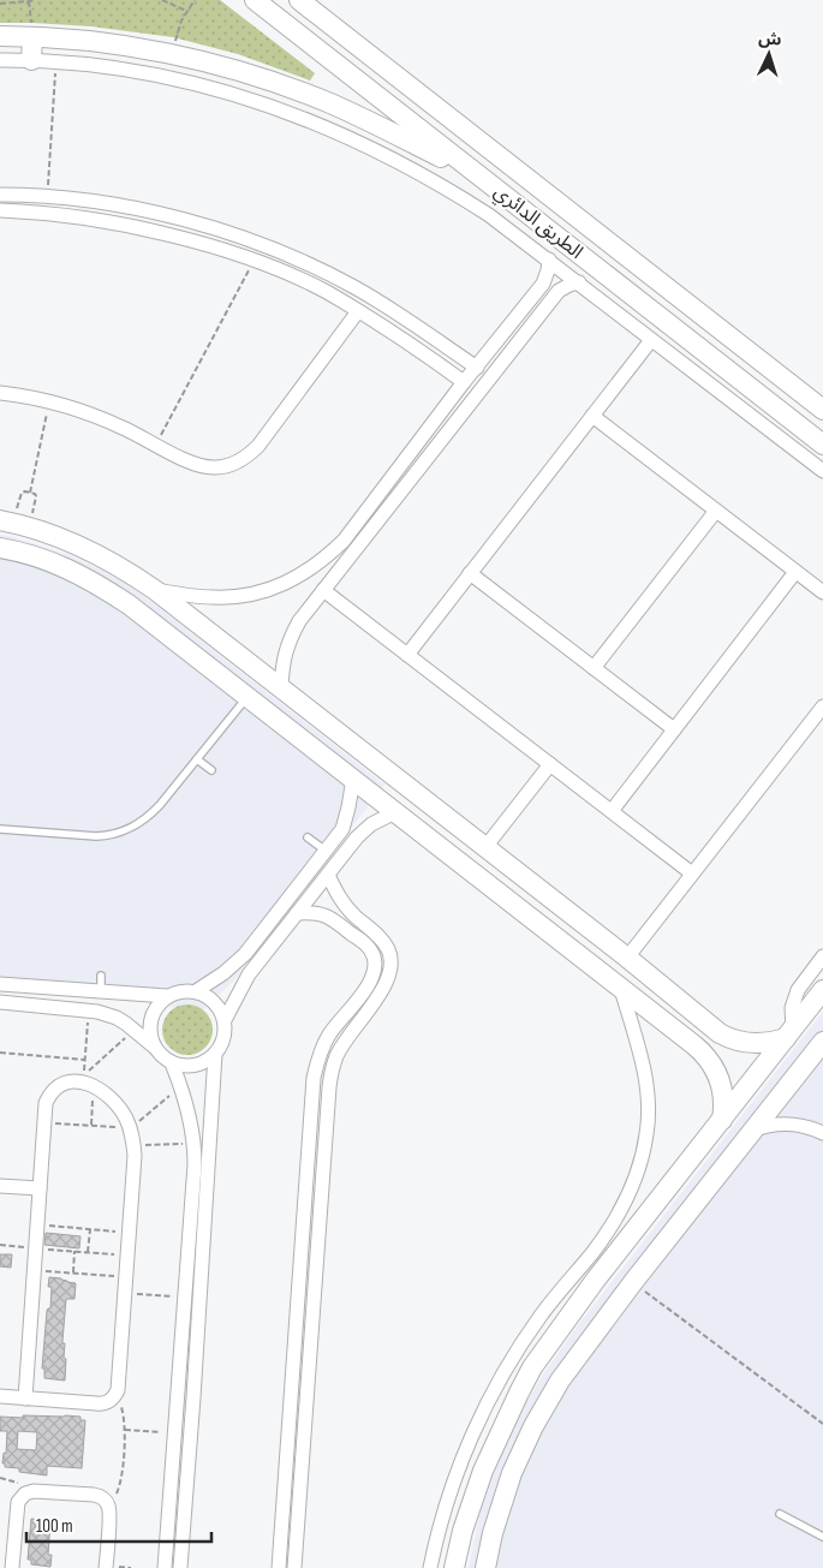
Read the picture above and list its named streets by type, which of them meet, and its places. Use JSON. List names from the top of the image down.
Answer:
{
  "streets": {
    "main road": ["الطريق الدائري"]
  },
  "scale_bar": "100 m",
  "north": "top"
}
